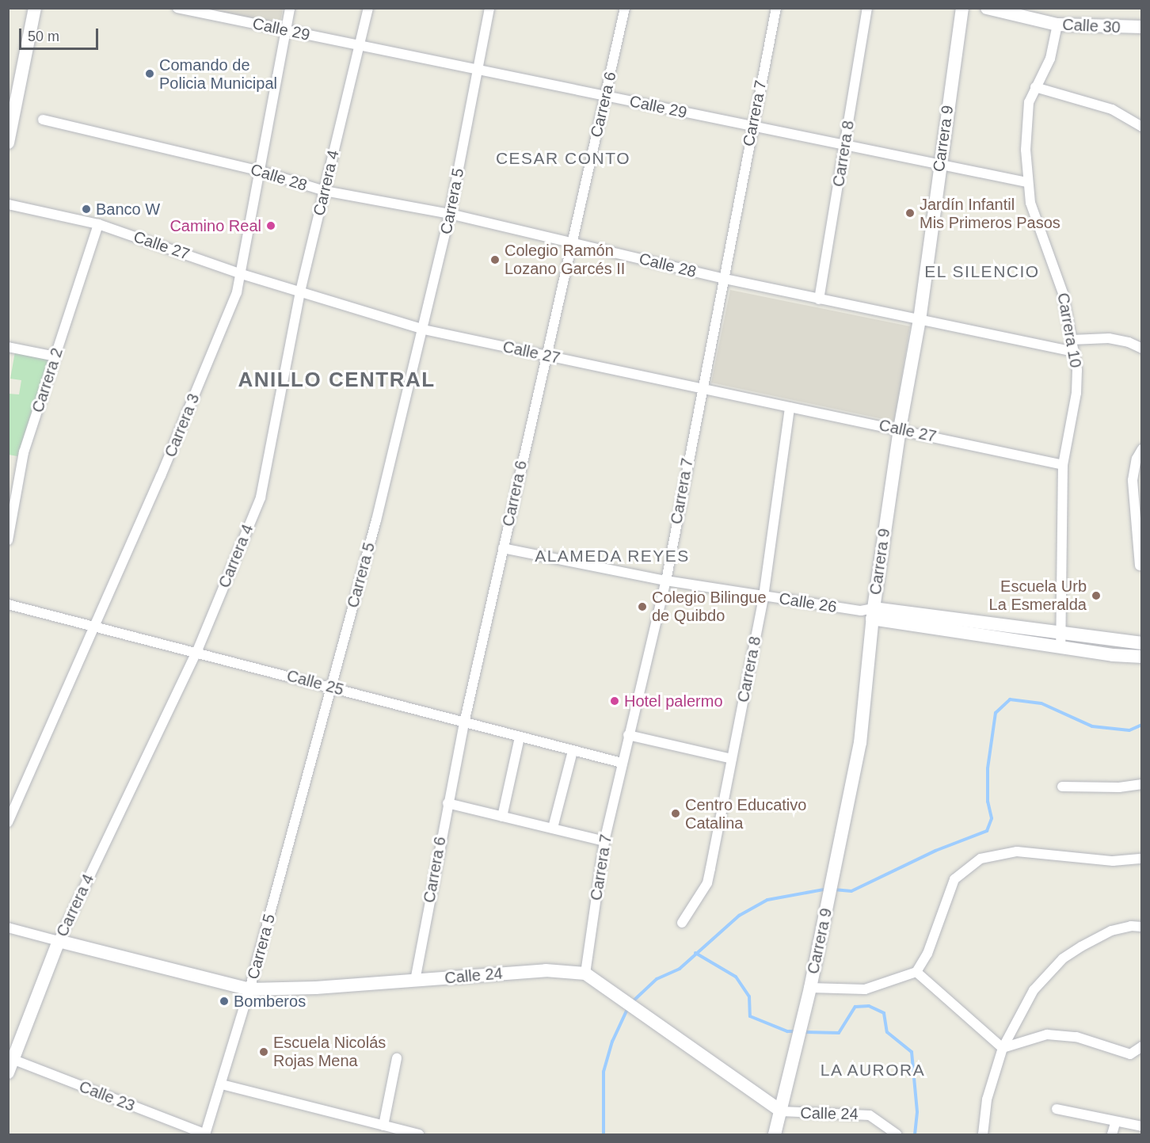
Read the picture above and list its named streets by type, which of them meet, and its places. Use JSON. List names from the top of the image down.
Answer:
{
  "streets": {
    "street": [
      "Calle 30",
      "Calle 29",
      "Carrera 6",
      "Carrera 7",
      "Carrera 9",
      "Carrera 8",
      "Calle 28",
      "Carrera 4",
      "Carrera 5",
      "Calle 27",
      "Carrera 10",
      "Carrera 2",
      "Carrera 3",
      "Calle 26",
      "Calle 25",
      "Calle 24",
      "Calle 23"
    ]
  },
  "crossings": [
    ["Calle 30", "Carrera 10"],
    ["Calle 29", "Carrera 6"],
    ["Calle 29", "Carrera 7"],
    ["Calle 29", "Carrera 9"],
    ["Calle 29", "Carrera 8"],
    ["Calle 29", "Carrera 4"],
    ["Calle 29", "Carrera 5"],
    ["Calle 29", "Carrera 10"],
    ["Calle 29", "Carrera 3"],
    ["Carrera 6", "Calle 28"],
    ["Carrera 6", "Calle 27"],
    ["Carrera 6", "Calle 26"],
    ["Carrera 6", "Calle 25"],
    ["Carrera 6", "Calle 24"],
    ["Carrera 7", "Calle 28"],
    ["Carrera 7", "Calle 27"],
    ["Carrera 7", "Calle 26"],
    ["Carrera 7", "Calle 25"],
    ["Carrera 7", "Calle 24"],
    ["Carrera 9", "Calle 28"],
    ["Carrera 9", "Calle 27"],
    ["Carrera 9", "Calle 26"],
    ["Carrera 9", "Calle 24"],
    ["Carrera 8", "Calle 28"],
    ["Carrera 8", "Calle 27"],
    ["Carrera 8", "Calle 26"],
    ["Calle 28", "Carrera 4"],
    ["Calle 28", "Carrera 5"],
    ["Calle 28", "Carrera 10"],
    ["Calle 28", "Carrera 3"],
    ["Carrera 4", "Calle 27"],
    ["Carrera 4", "Calle 25"],
    ["Carrera 4", "Calle 24"],
    ["Carrera 4", "Calle 23"],
    ["Carrera 5", "Calle 27"],
    ["Carrera 5", "Calle 25"],
    ["Carrera 5", "Calle 24"],
    ["Carrera 5", "Calle 23"],
    ["Calle 27", "Carrera 10"],
    ["Calle 27", "Carrera 2"],
    ["Calle 27", "Carrera 3"],
    ["Carrera 10", "Calle 26"],
    ["Carrera 3", "Calle 25"]
  ],
  "districts": [
    "CESAR CONTO",
    "EL SILENCIO",
    "ANILLO CENTRAL",
    "ALAMEDA REYES",
    "LA AURORA"
  ],
  "places": [
    "Comando de Policia Municipal",
    "Banco W",
    "Jardín Infantil Mis Primeros Pasos",
    "Camino Real",
    "Colegio Ramón Lozano Garcés II",
    "Escuela Urb La Esmeralda",
    "Colegio Bilingue de Quibdo",
    "Hotel palermo",
    "Centro Educativo Catalina",
    "Bomberos",
    "Escuela Nicolás Rojas Mena"
  ],
  "scale_bar": "50 m"
}
